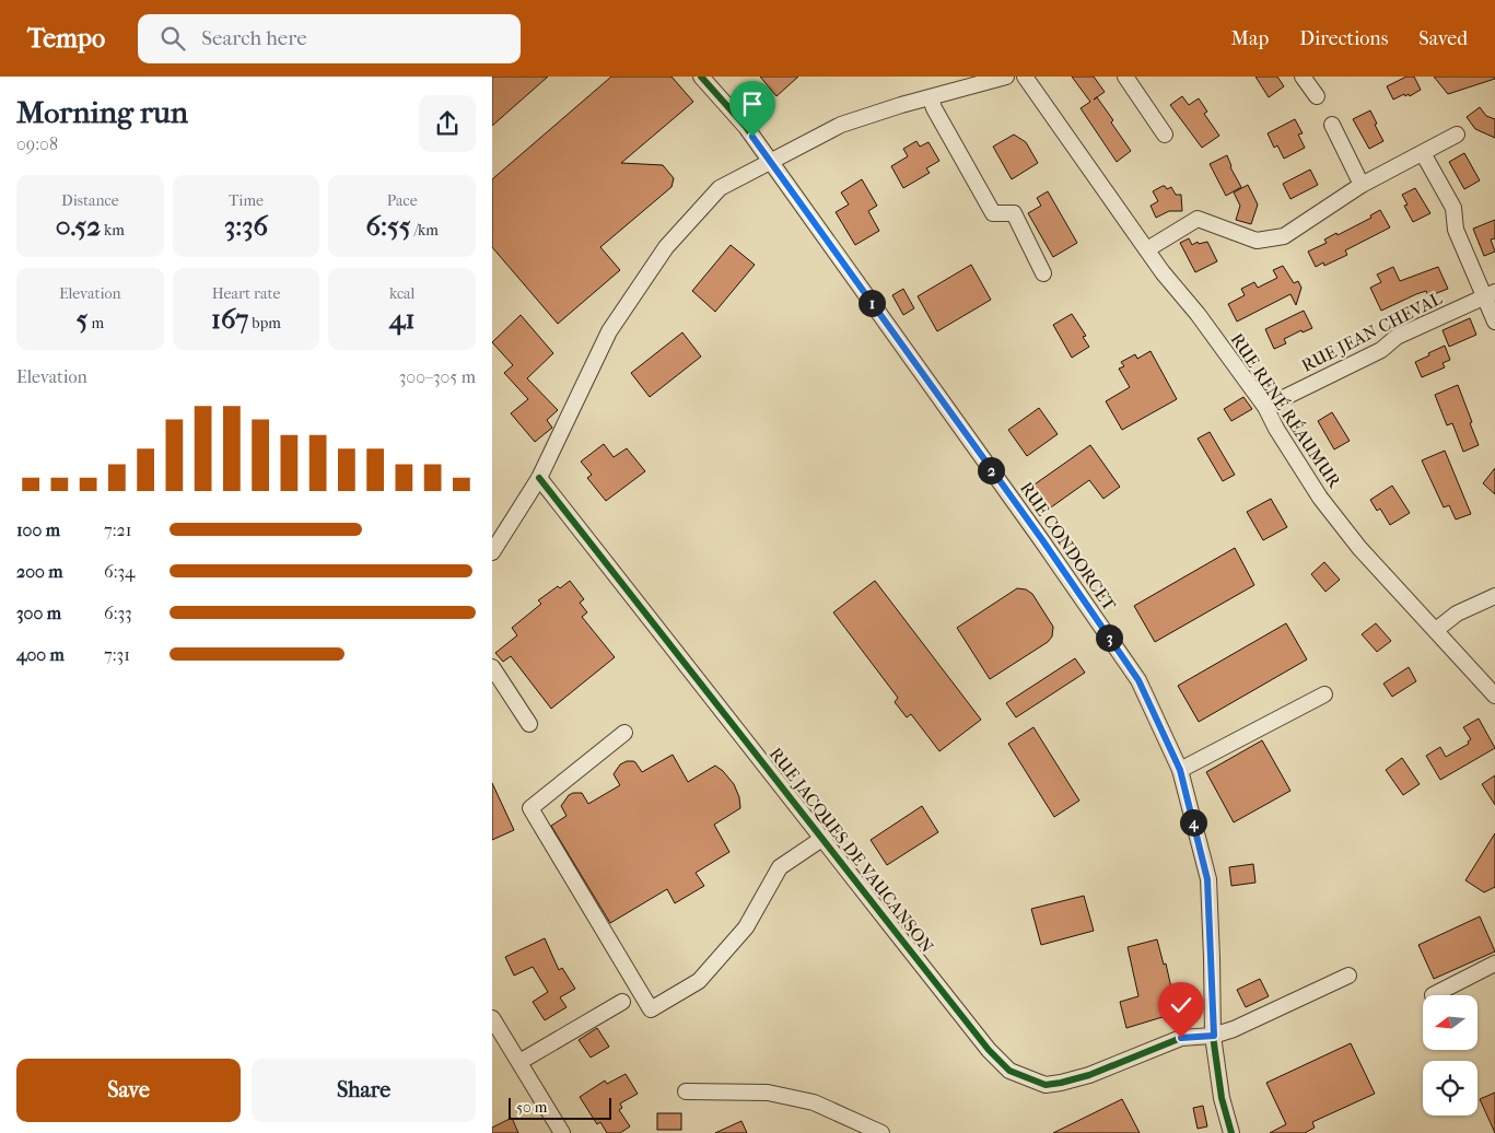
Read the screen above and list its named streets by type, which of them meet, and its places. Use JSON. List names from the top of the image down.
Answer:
{
  "streets": {
    "street": [
      "RUE JEAN CHEVAL",
      "RUE RENÉ RÉAUMUR",
      "RUE CONDORCET",
      "RUE JACQUES DE VAUCANSON"
    ]
  },
  "crossings": [
    ["RUE JEAN CHEVAL", "RUE RENÉ RÉAUMUR"],
    ["RUE CONDORCET", "RUE JACQUES DE VAUCANSON"]
  ],
  "scale_bar": "50 m",
  "north": "left",
  "page": {
    "header": "Tempo",
    "search": "Search here",
    "nav": ["Map", "Directions", "Saved"],
    "heading": ["Morning run", "09:08"],
    "stats": [
      ["Distance", "0.52 km"],
      ["Time", "3:36"],
      ["Pace", "6:55 /km"],
      ["Elevation", "5 m"],
      ["Heart rate", "167 bpm"],
      ["kcal", "41"]
    ],
    "pins": [
      "1",
      "2",
      "3",
      "4"
    ],
    "chart": ["Elevation", "300–305 m"],
    "list": [
      {
        "name": "100 m",
        "note": "7:21"
      },
      {
        "name": "200 m",
        "note": "6:34"
      },
      {
        "name": "300 m",
        "note": "6:33"
      },
      {
        "name": "400 m",
        "note": "7:31"
      }
    ],
    "buttons": ["Save", "Share"],
    "scale": "50 m"
  }
}
